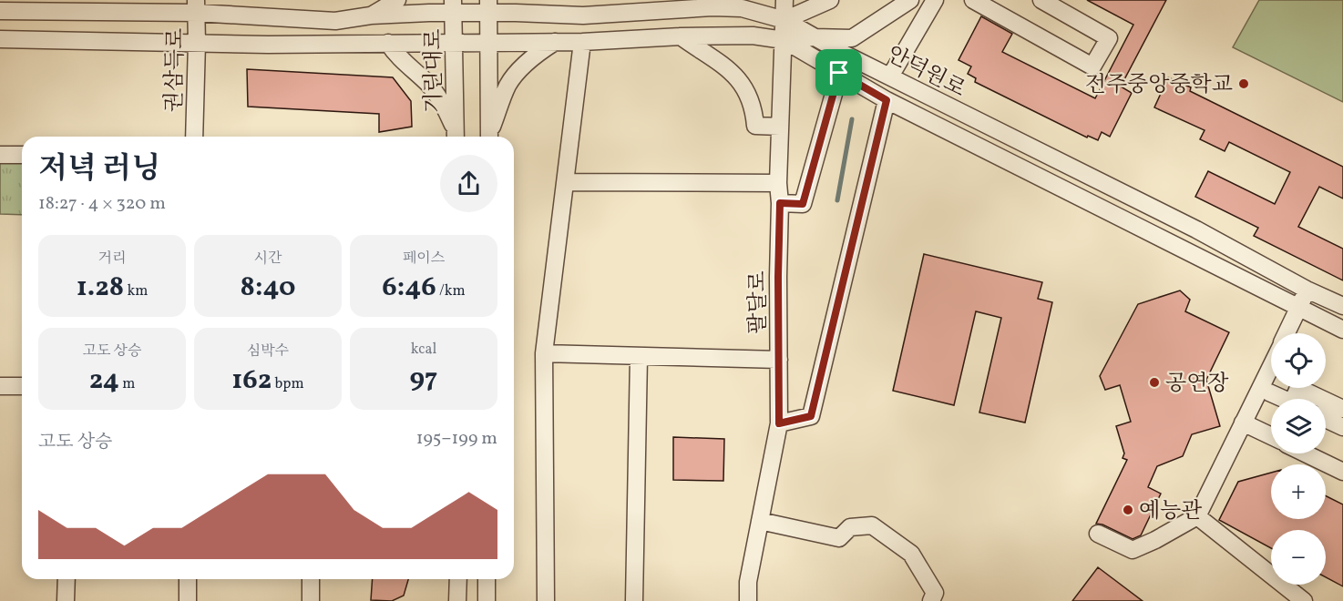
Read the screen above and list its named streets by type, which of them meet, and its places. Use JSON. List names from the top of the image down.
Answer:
{
  "streets": {
    "street": [
      "권삼득로",
      "기린대로",
      "안덕원로",
      "팔달로"
    ]
  },
  "crossings": [
    ["권삼득로", "안덕원로"],
    ["기린대로", "안덕원로"],
    ["안덕원로", "팔달로"]
  ],
  "places": ["전주중앙중학교", "공연장", "예능관"],
  "page": {
    "heading": ["저녁 러닝", "18:27 · 4 × 320 m"],
    "stats": [
      ["거리", "1.28 km"],
      ["시간", "8:40"],
      ["페이스", "6:46 /km"],
      ["고도 상승", "24 m"],
      ["심박수", "162 bpm"],
      ["kcal", "97"]
    ],
    "map_buttons": ["+", "−"],
    "chart": ["고도 상승", "195–199 m"]
  }
}
